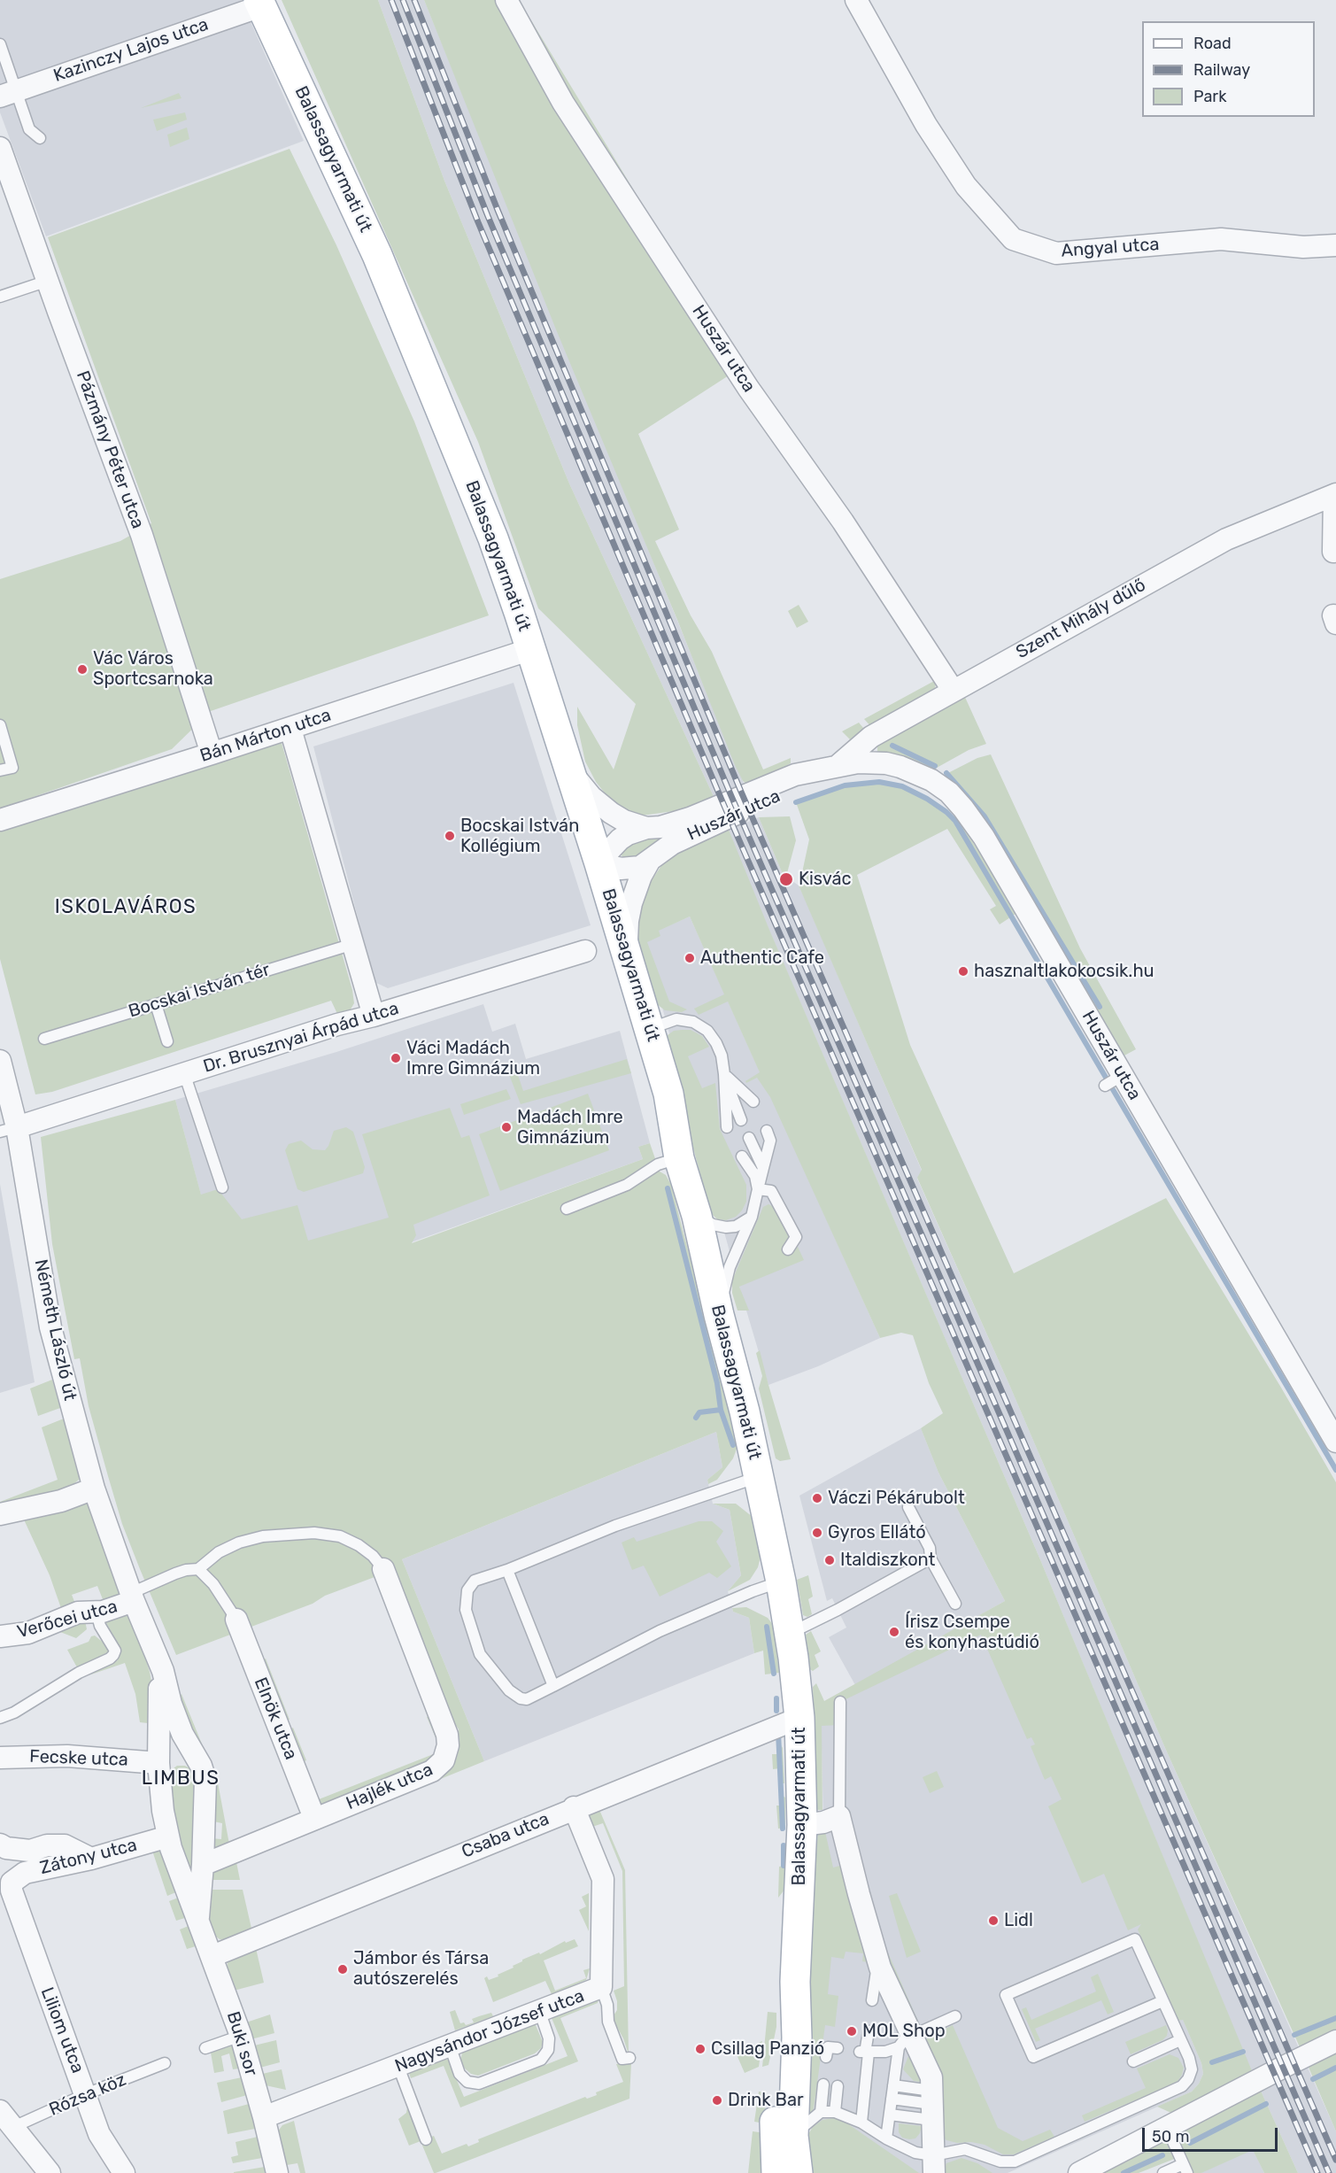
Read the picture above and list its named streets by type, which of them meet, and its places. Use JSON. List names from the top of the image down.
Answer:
{
  "streets": {
    "main road": ["Balassagyarmati út"],
    "street": [
      "Kazinczy Lajos utca",
      "Angyal utca",
      "Huszár utca",
      "Pázmány Péter utca",
      "Szent Mihály dűlő",
      "Bán Márton utca",
      "Dr. Brusznyai Árpád utca",
      "Németh László út",
      "Verőcei utca",
      "Elnök utca",
      "Fecske utca",
      "Hajlék utca",
      "Csaba utca",
      "Zátony utca",
      "Liliom utca",
      "Nagysándor József utca",
      "Buki sor"
    ],
    "lane": ["Bocskai István tér", "Rózsa köz"]
  },
  "crossings": [
    ["Kazinczy Lajos utca", "Balassagyarmati út"],
    ["Balassagyarmati út", "Huszár utca"],
    ["Balassagyarmati út", "Bán Márton utca"],
    ["Balassagyarmati út", "Csaba utca"],
    ["Huszár utca", "Szent Mihály dűlő"],
    ["Pázmány Péter utca", "Bán Márton utca"],
    ["Dr. Brusznyai Árpád utca", "Németh László út"],
    ["Németh László út", "Verőcei utca"],
    ["Németh László út", "Buki sor"],
    ["Verőcei utca", "Buki sor"],
    ["Elnök utca", "Hajlék utca"],
    ["Fecske utca", "Buki sor"],
    ["Hajlék utca", "Buki sor"],
    ["Csaba utca", "Nagysándor József utca"],
    ["Csaba utca", "Buki sor"],
    ["Zátony utca", "Liliom utca"],
    ["Zátony utca", "Buki sor"],
    ["Liliom utca", "Rózsa köz"],
    ["Nagysándor József utca", "Buki sor"]
  ],
  "districts": ["ISKOLAVÁROS", "LIMBUS"],
  "places": [
    "Vác Város Sportcsarnoka",
    "Bocskai István Kollégium",
    "Kisvác",
    "Authentic Cafe",
    "hasznaltlakokocsik.hu",
    "Váci Madách Imre Gimnázium",
    "Madách Imre Gimnázium",
    "Váczi Pékárubolt",
    "Gyros Ellátó",
    "Italdiszkont",
    "Írisz Csempe és konyhastúdió",
    "Lidl",
    "Jámbor és Társa autószerelés",
    "MOL Shop",
    "Csillag Panzió",
    "Drink Bar"
  ],
  "legend": ["Road", "Railway", "Park"],
  "scale_bar": "50 m"
}
